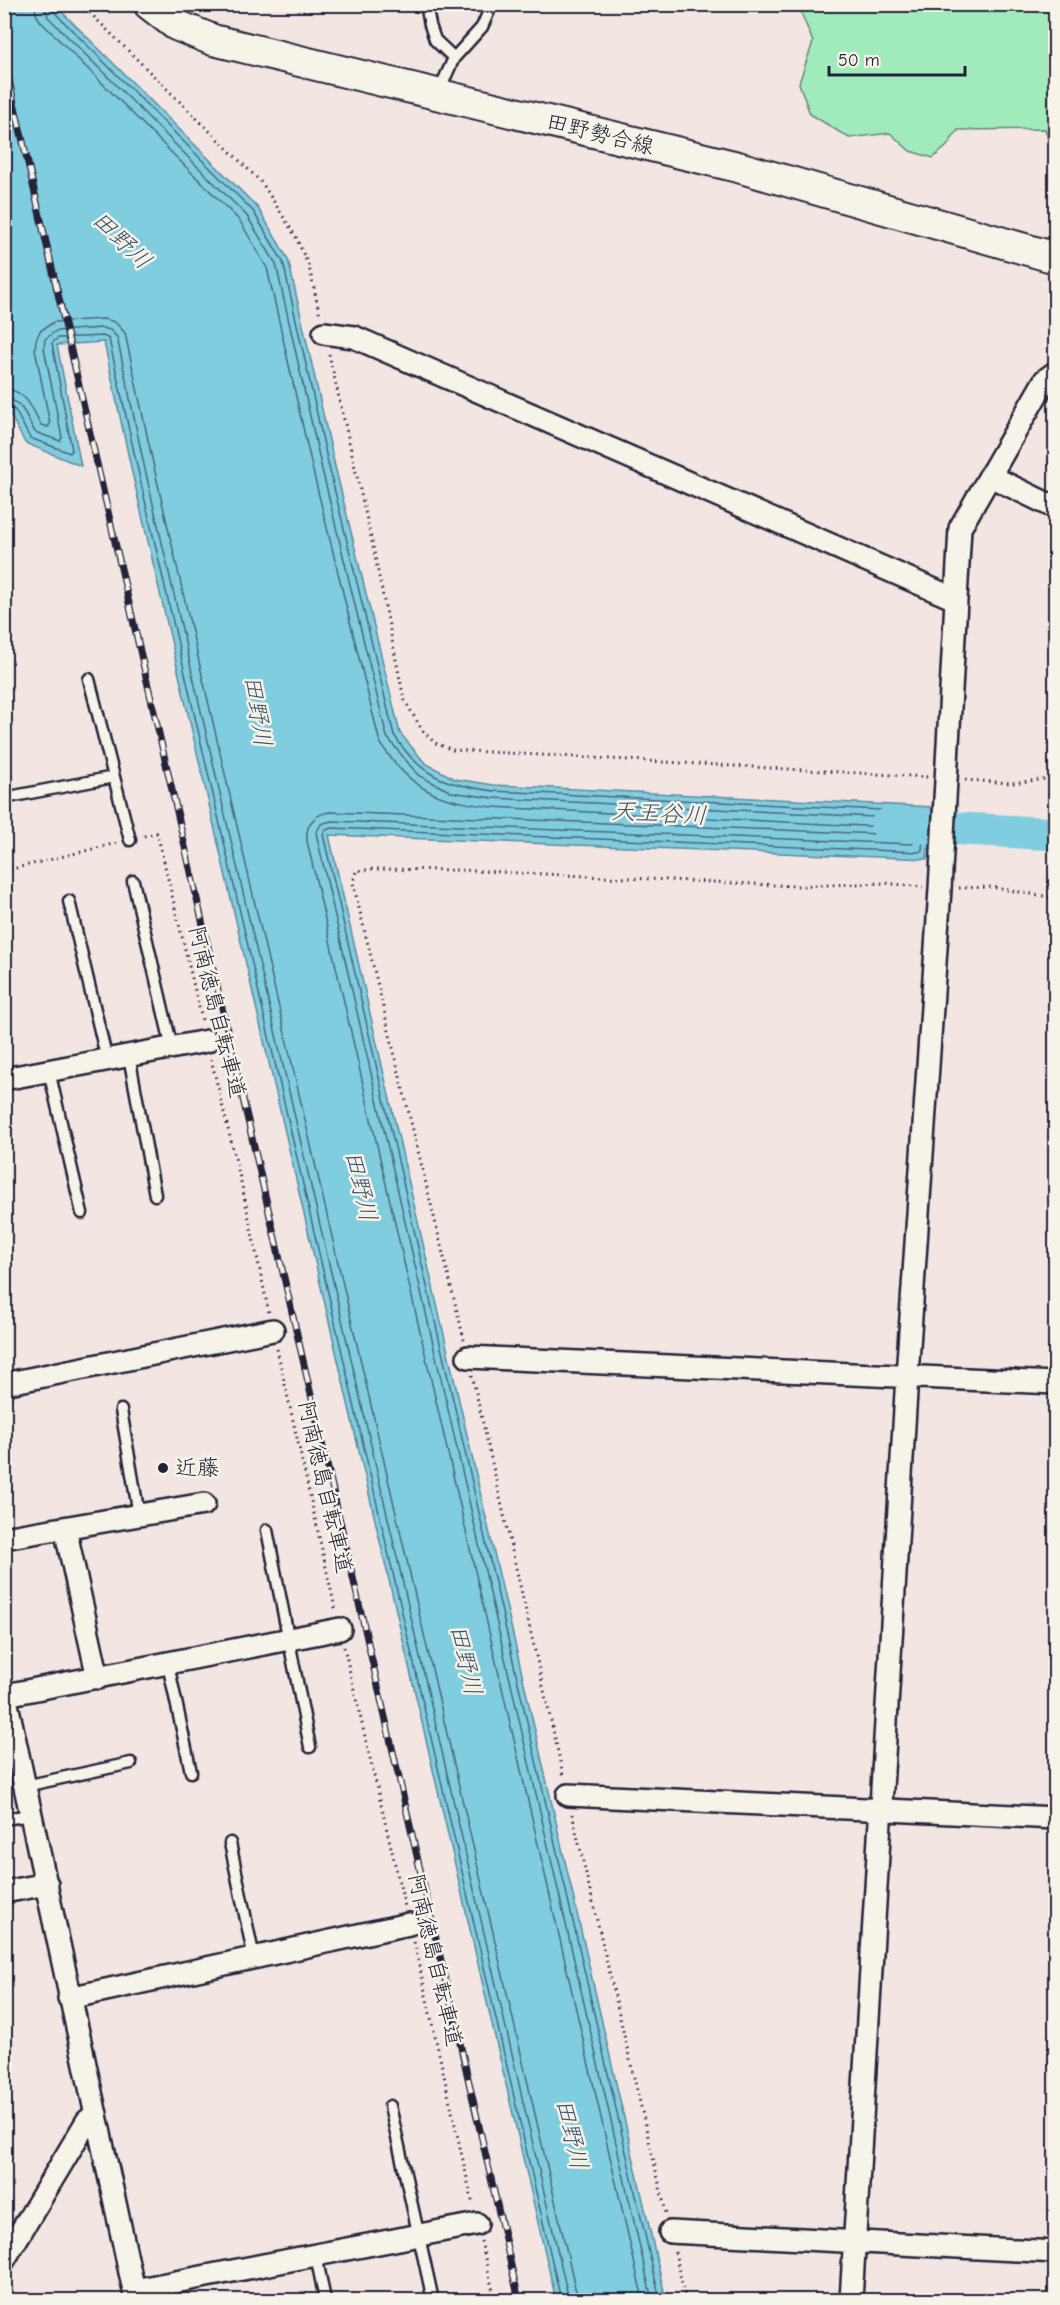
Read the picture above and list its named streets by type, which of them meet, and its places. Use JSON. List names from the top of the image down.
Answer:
{
  "streets": {
    "main road": ["田野勢合線"],
    "path": ["阿南徳島自転車道"]
  },
  "water": ["田野川", "天王谷川"],
  "places": ["近藤"],
  "scale_bar": "50 m"
}
